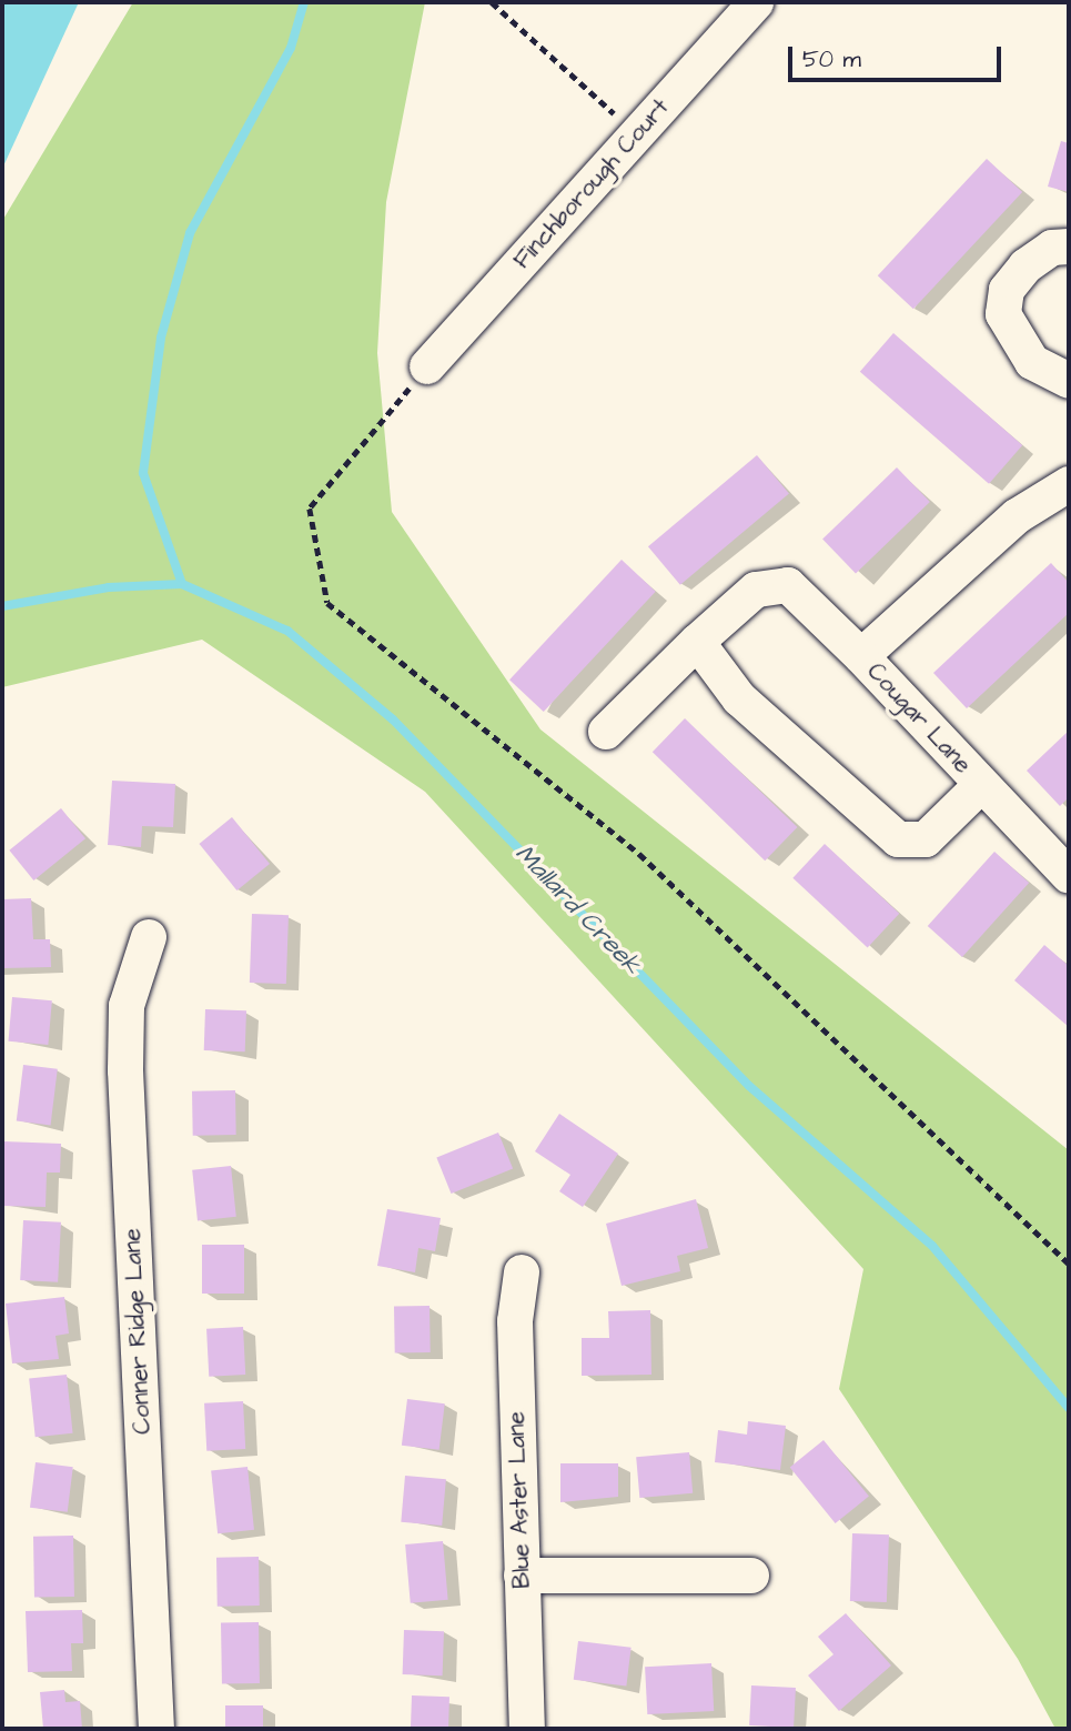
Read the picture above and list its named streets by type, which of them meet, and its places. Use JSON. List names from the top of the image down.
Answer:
{
  "streets": {
    "street": [
      "Finchborough Court",
      "Cougar Lane",
      "Conner Ridge Lane",
      "Blue Aster Lane"
    ]
  },
  "water": ["Mallard Creek"],
  "scale_bar": "50 m"
}
